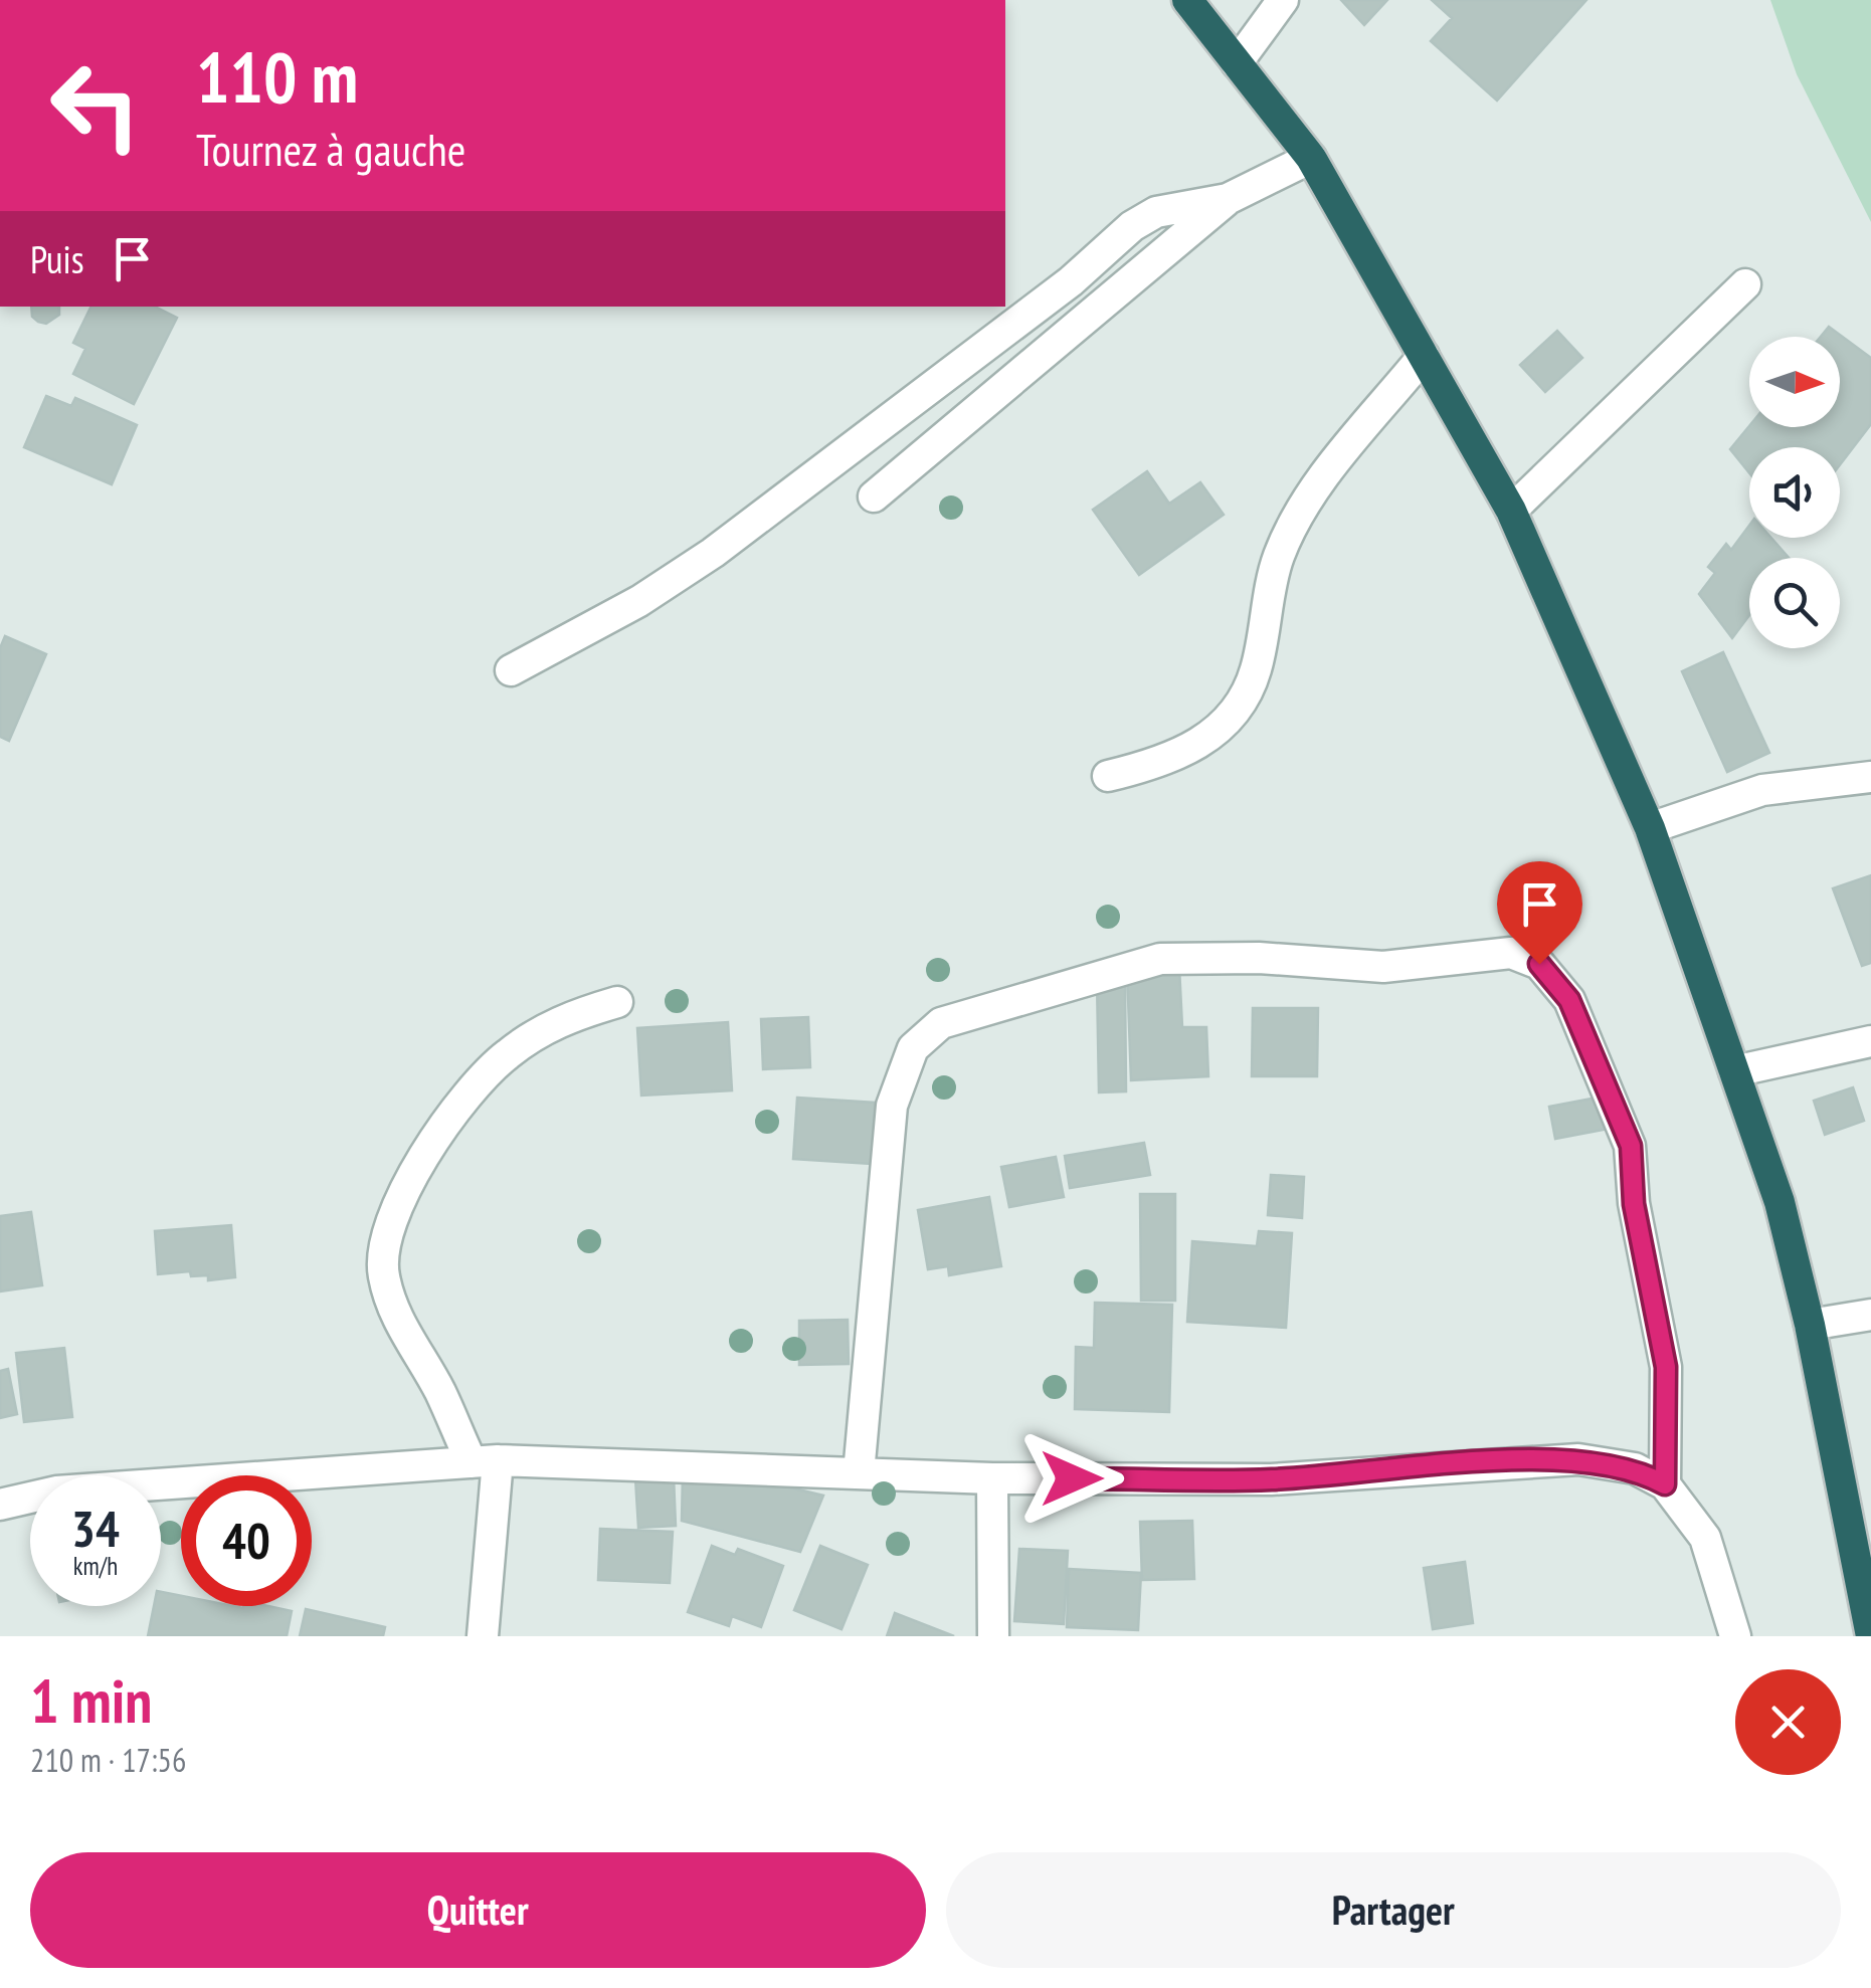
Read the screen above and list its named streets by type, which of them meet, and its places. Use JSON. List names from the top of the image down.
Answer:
{
  "north": "right",
  "page": {
    "turn": ["110 m", "Tournez à gauche"],
    "then": "Puis",
    "speed": "34 km/h",
    "limit": "40",
    "heading": ["1 min", "210 m · 17:56"],
    "buttons": ["Quitter", "Partager"]
  }
}
